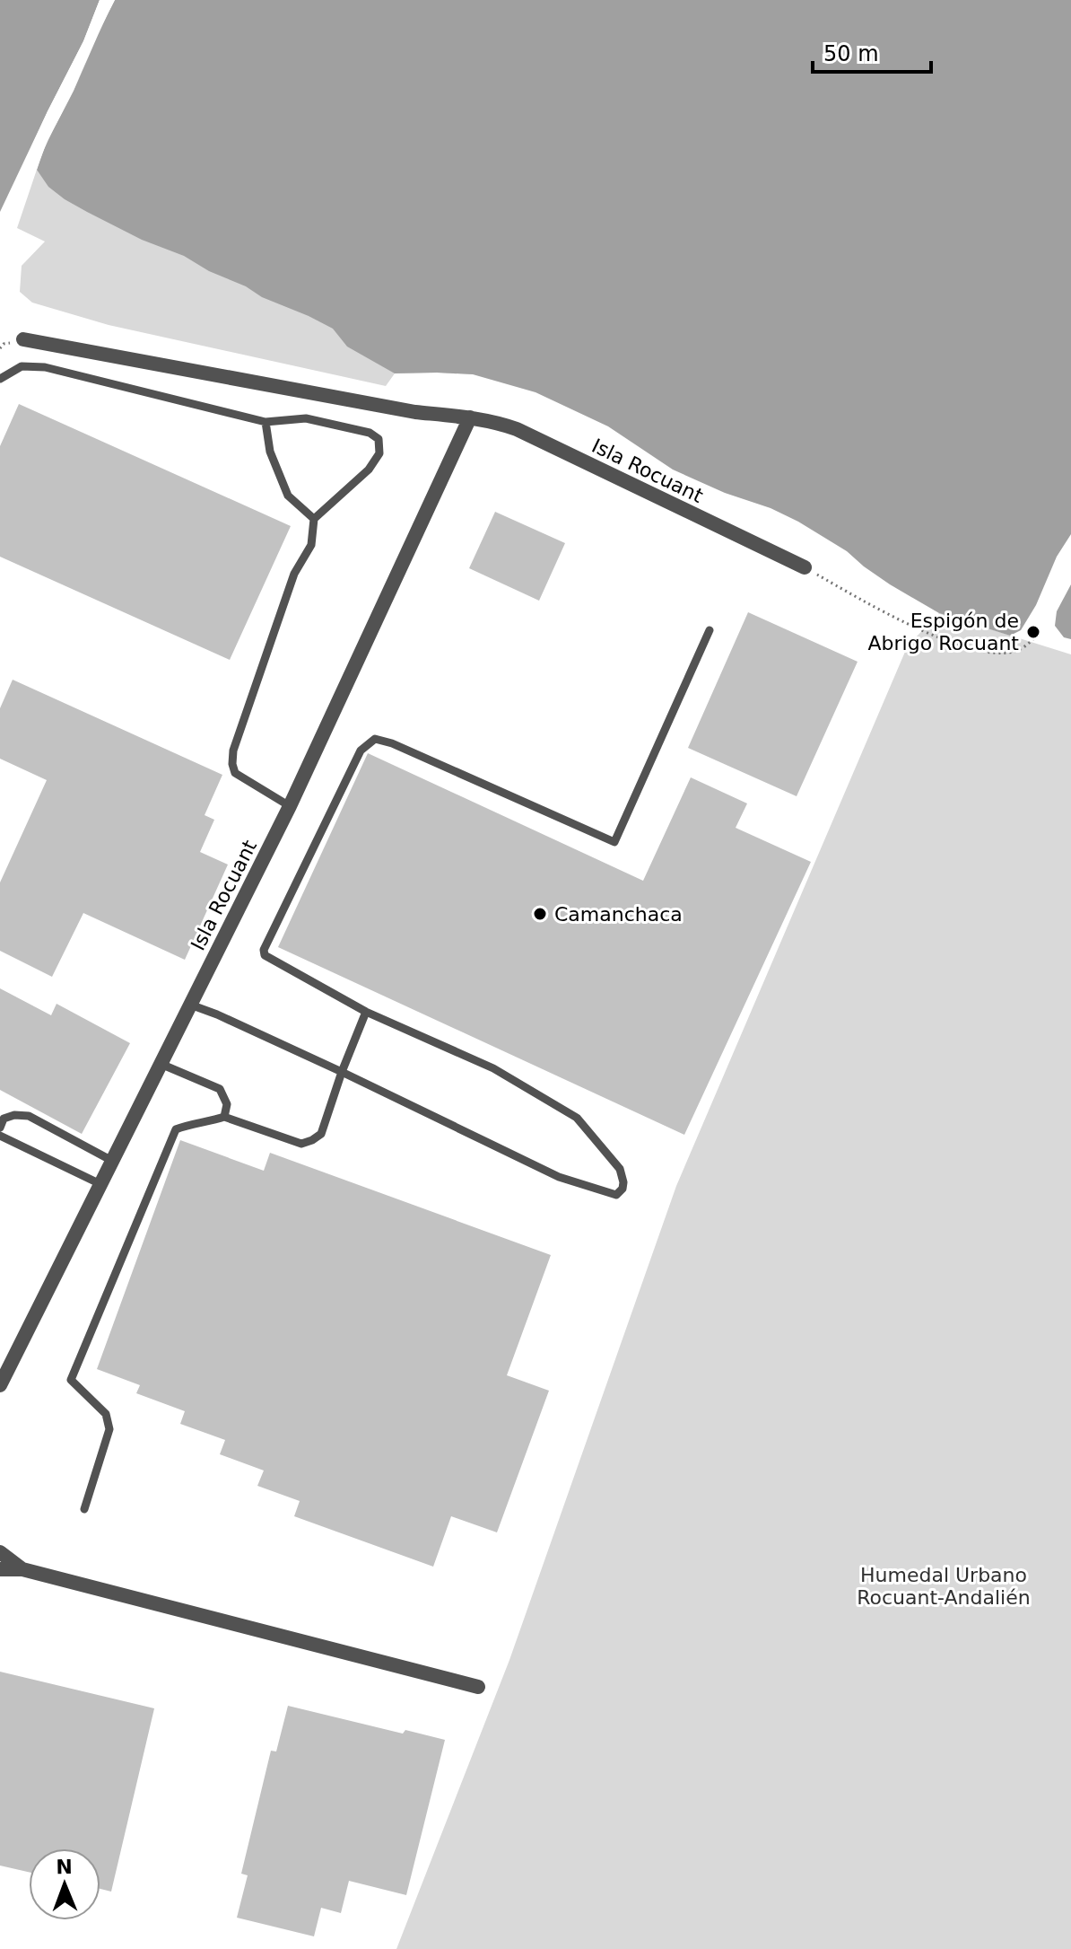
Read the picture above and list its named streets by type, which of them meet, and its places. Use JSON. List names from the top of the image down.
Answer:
{
  "streets": {
    "street": ["Isla Rocuant"]
  },
  "parks": ["Humedal Urbano Rocuant-Andalién"],
  "places": ["Espigón de Abrigo Rocuant", "Camanchaca"],
  "scale_bar": "50 m",
  "north": "top"
}
